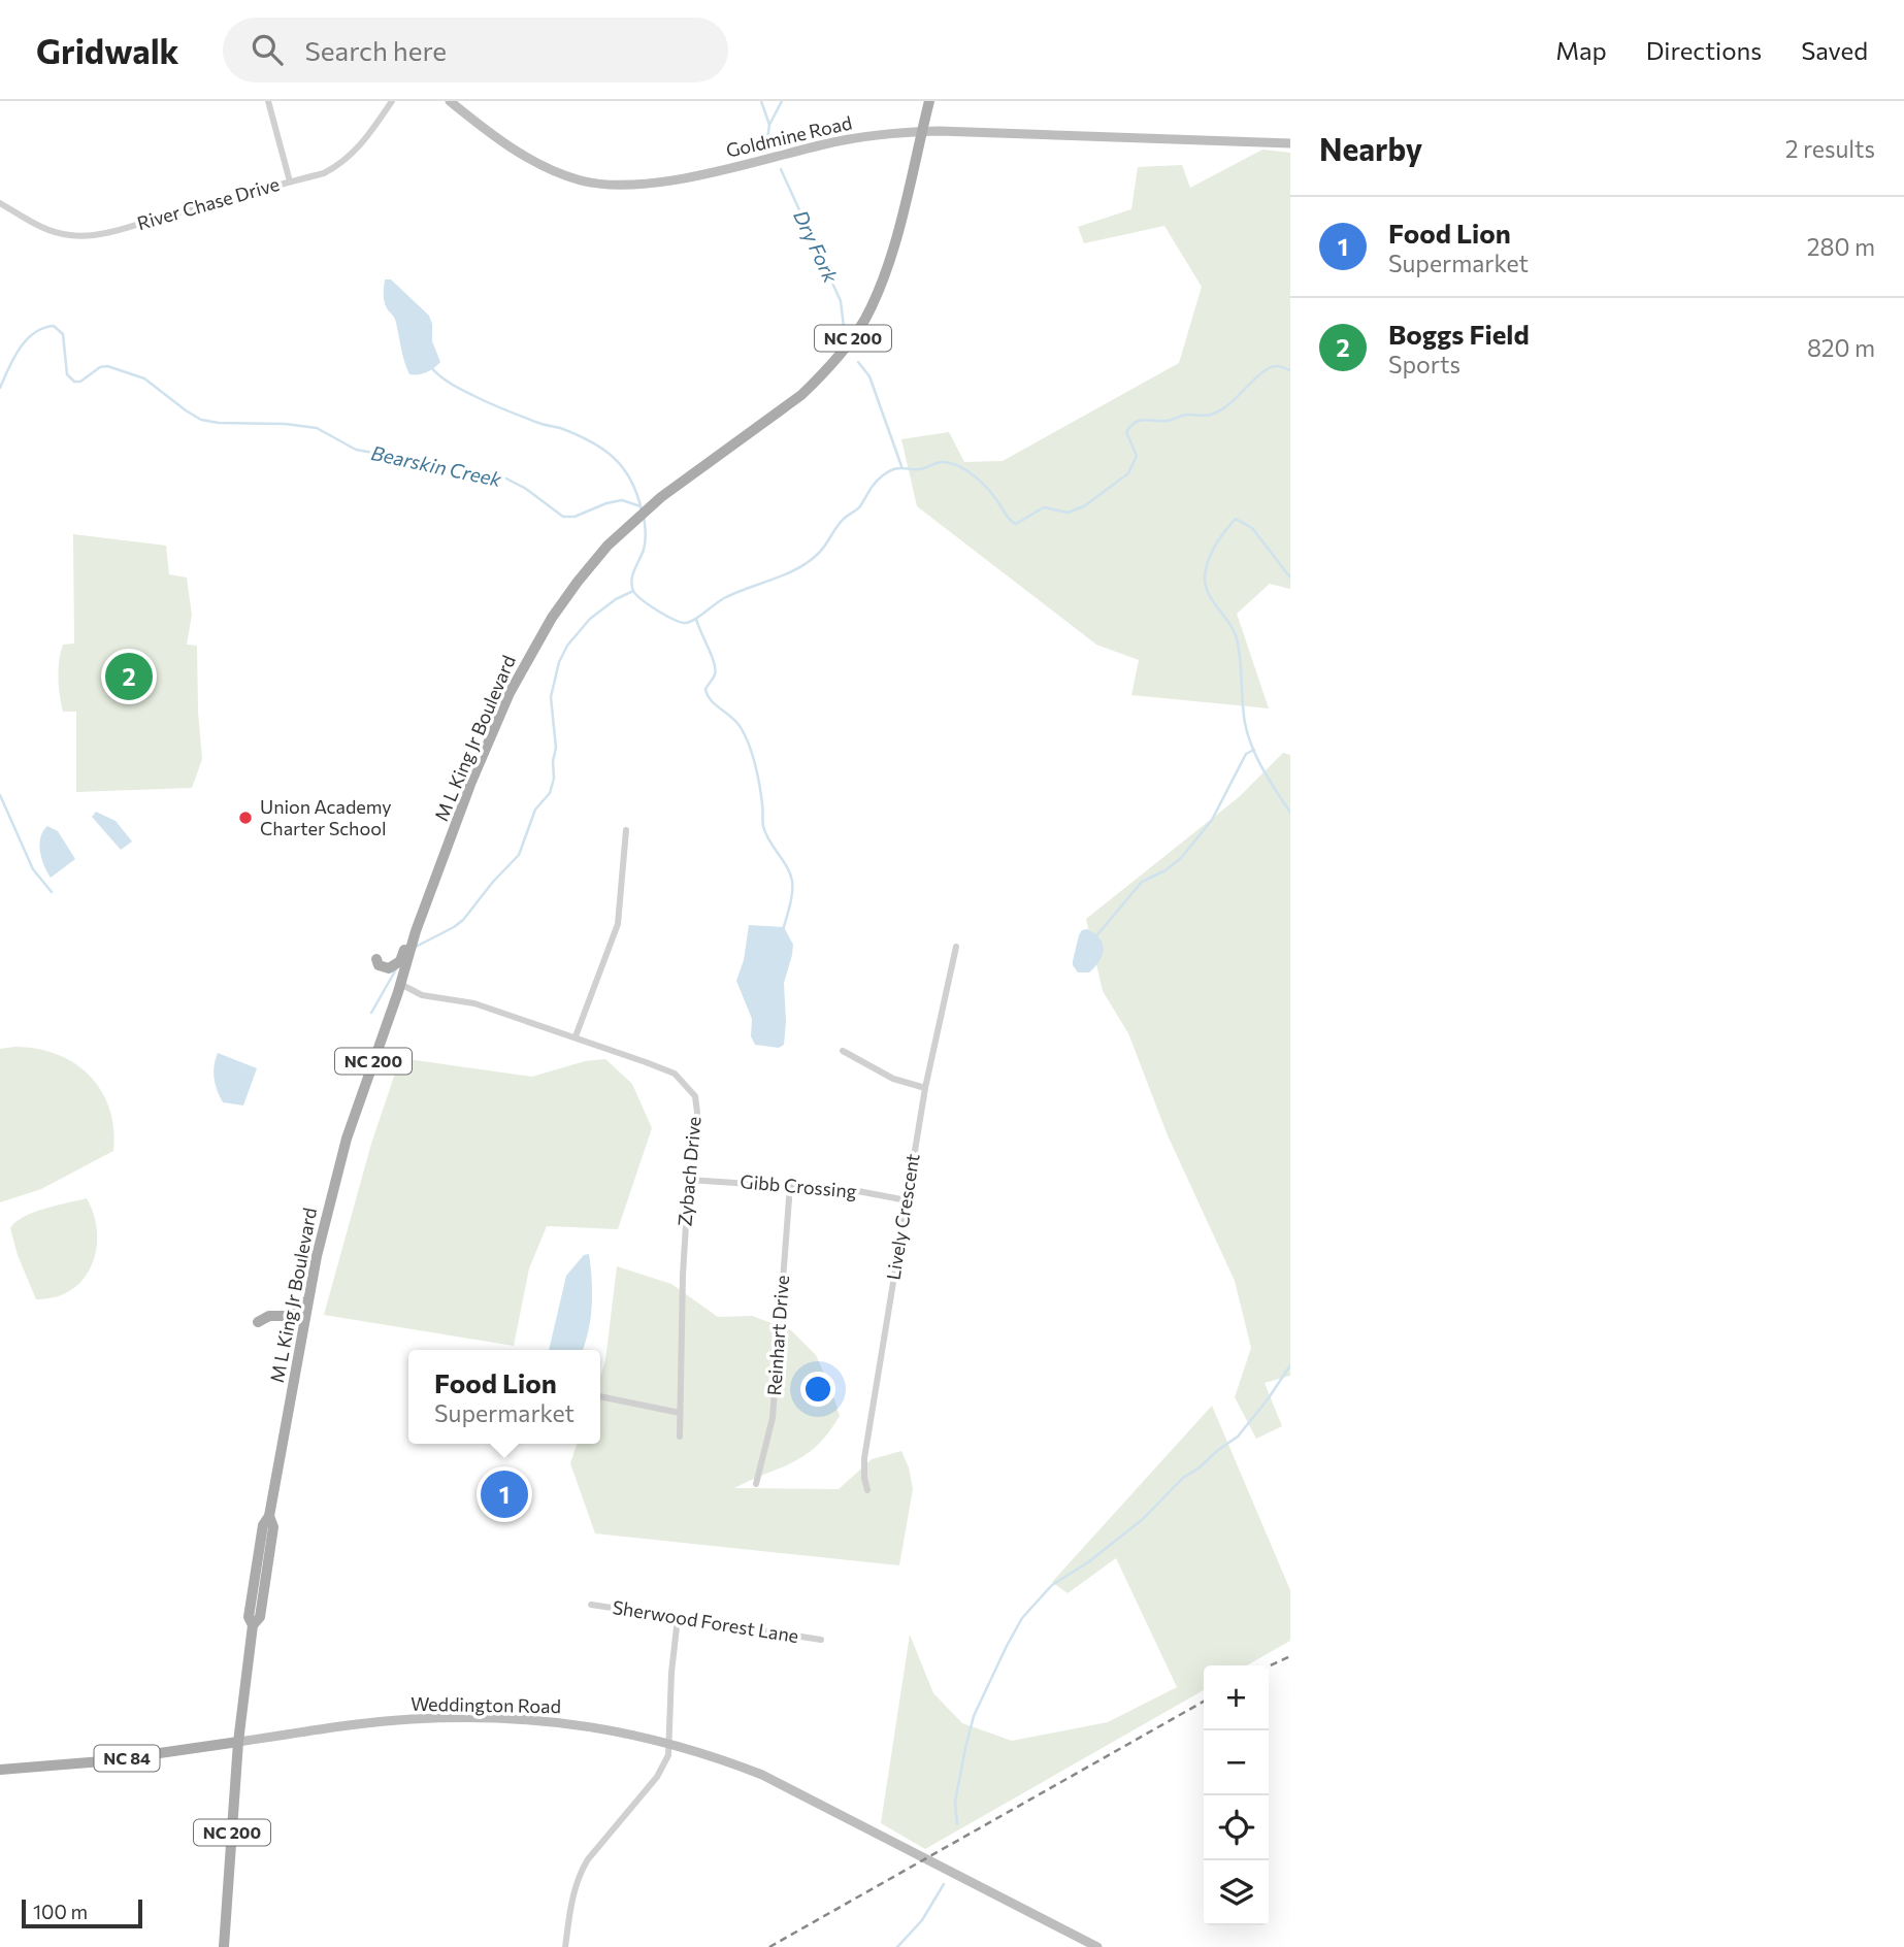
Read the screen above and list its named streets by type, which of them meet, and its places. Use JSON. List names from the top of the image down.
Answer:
{
  "streets": {
    "main road": [
      "Goldmine Road",
      "NC 200",
      "M L King Jr Boulevard",
      "Weddington Road",
      "NC 84"
    ],
    "street": [
      "River Chase Drive",
      "Zybach Drive",
      "Gibb Crossing",
      "Lively Crescent",
      "Reinhart Drive",
      "Sherwood Forest Lane"
    ]
  },
  "crossings": [
    ["Goldmine Road", "M L King Jr Boulevard"],
    ["M L King Jr Boulevard", "Zybach Drive"],
    ["M L King Jr Boulevard", "Weddington Road"],
    ["Zybach Drive", "Gibb Crossing"],
    ["Gibb Crossing", "Lively Crescent"],
    ["Gibb Crossing", "Reinhart Drive"]
  ],
  "water": ["Dry Fork", "Bearskin Creek"],
  "places": ["Union Academy Charter School"],
  "scale_bar": "100 m",
  "page": {
    "header": "Gridwalk",
    "search": "Search here",
    "nav": ["Map", "Directions", "Saved"],
    "heading": ["Nearby", "2 results"],
    "list": [
      {
        "mark": "1",
        "name": "Food Lion",
        "note": "Supermarket",
        "value": "280 m"
      },
      {
        "mark": "2",
        "name": "Boggs Field",
        "note": "Sports",
        "value": "820 m"
      }
    ],
    "pins": ["2", "1"],
    "popup": ["Food Lion", "Supermarket"],
    "map_buttons": ["+", "−"],
    "scale": "100 m"
  }
}
